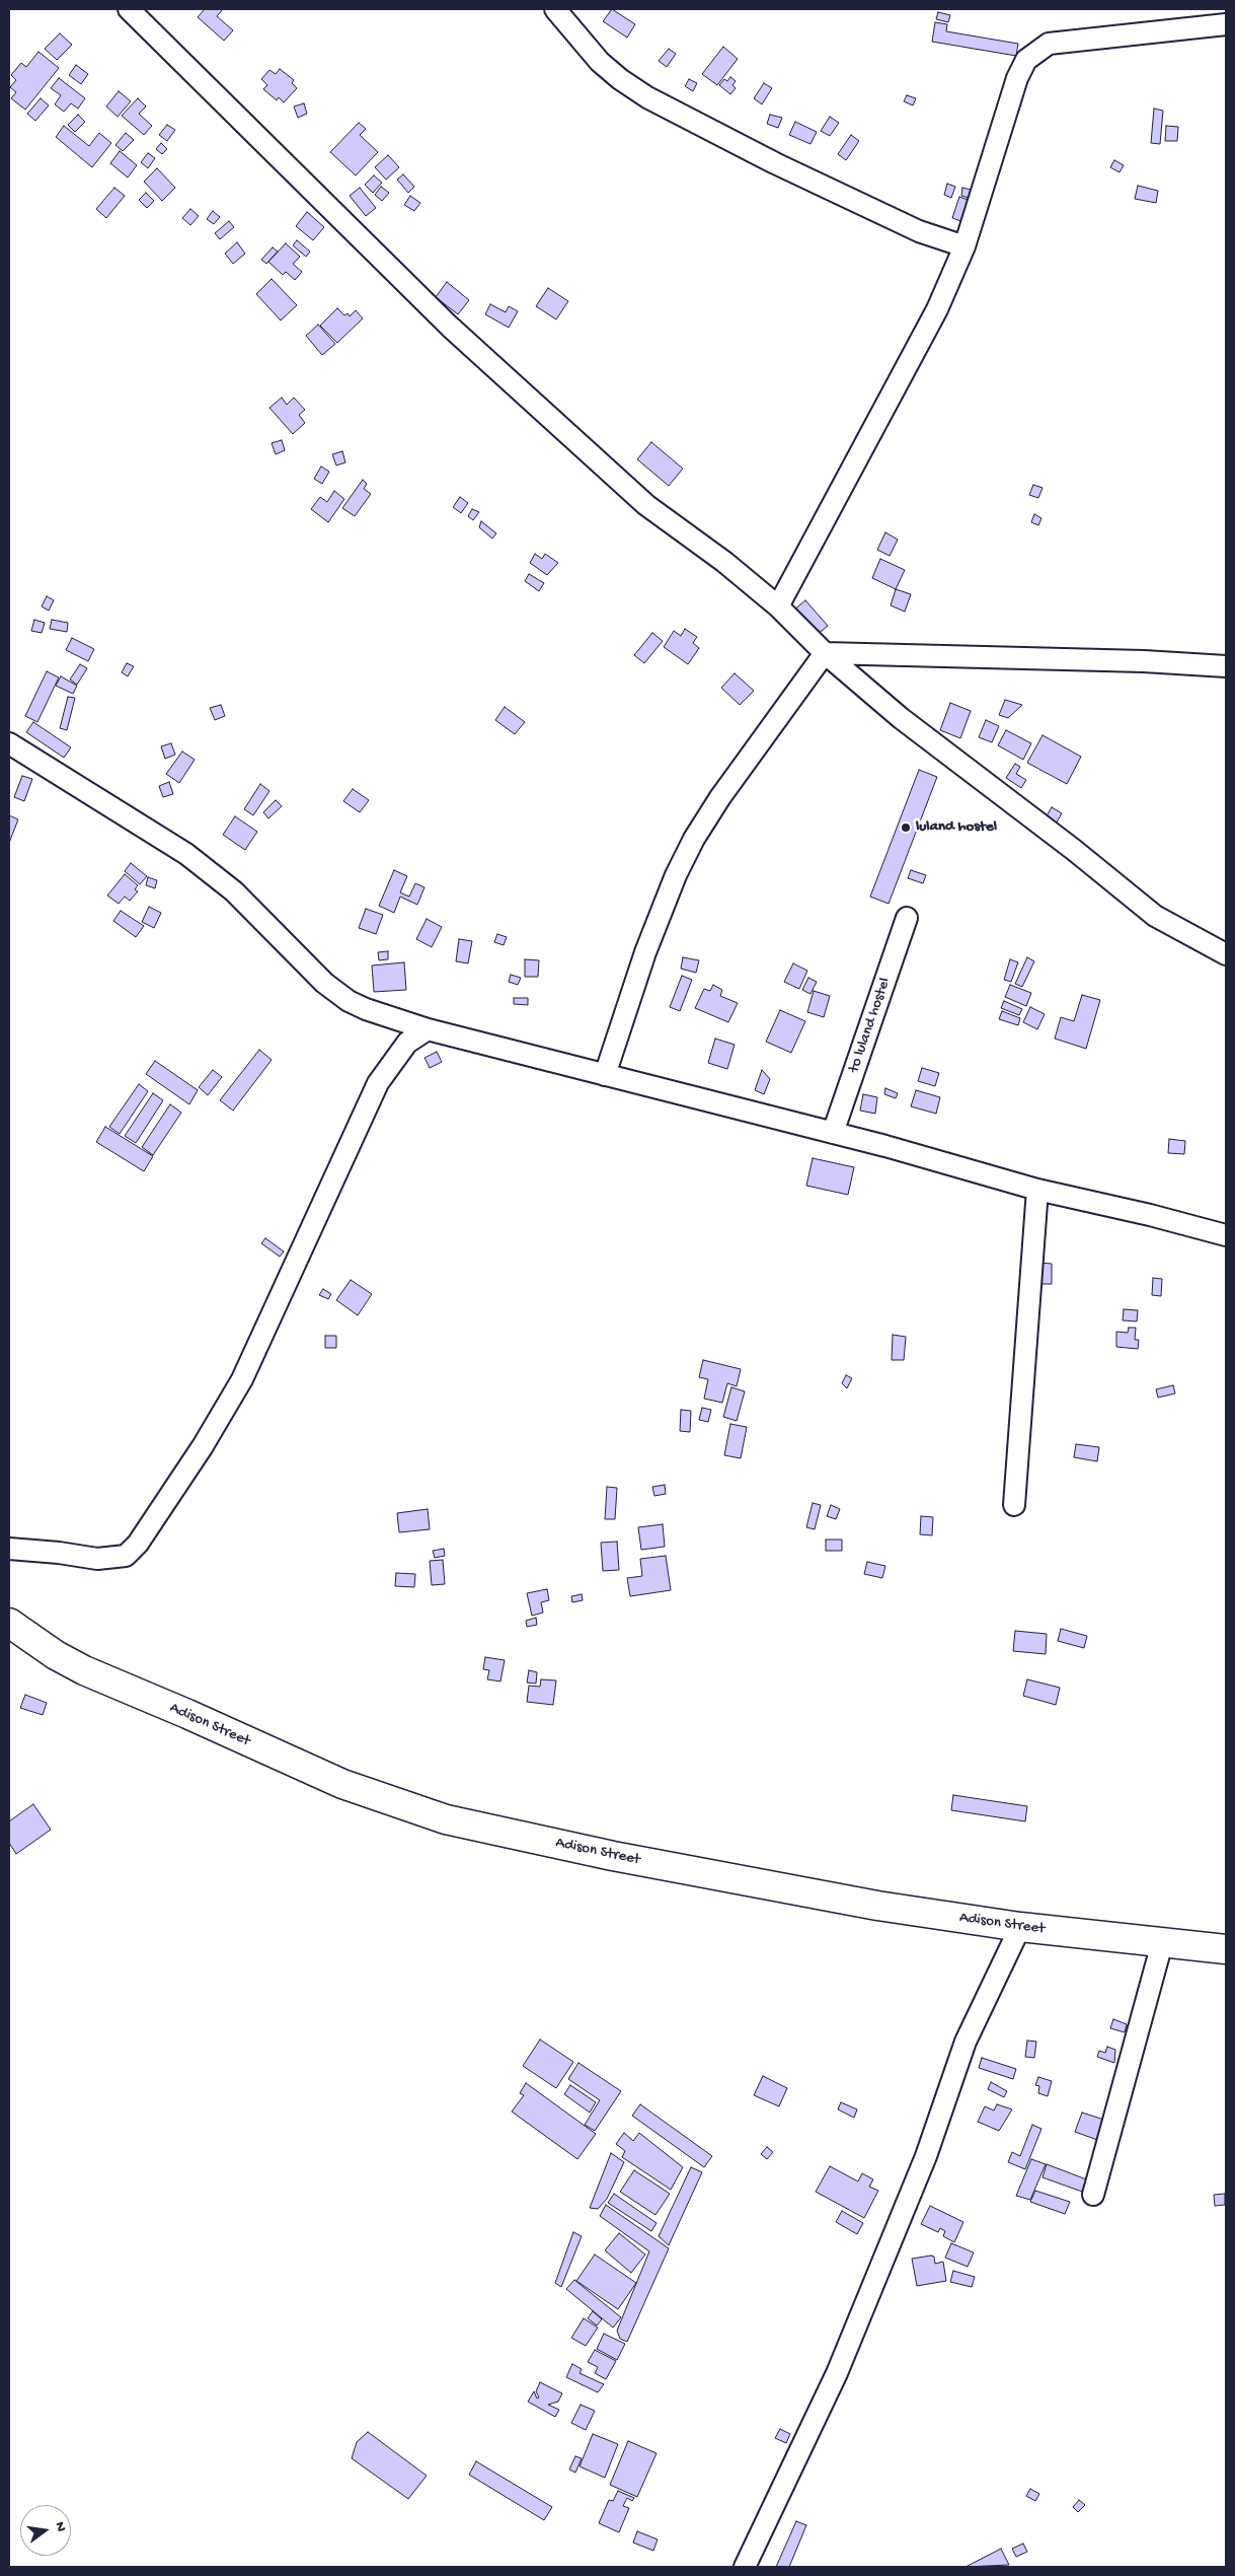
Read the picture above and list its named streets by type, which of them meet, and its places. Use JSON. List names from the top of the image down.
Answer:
{
  "streets": {
    "street": ["to luland hostel", "Adison Street"]
  },
  "places": ["luland hostel"],
  "north": "right"
}
